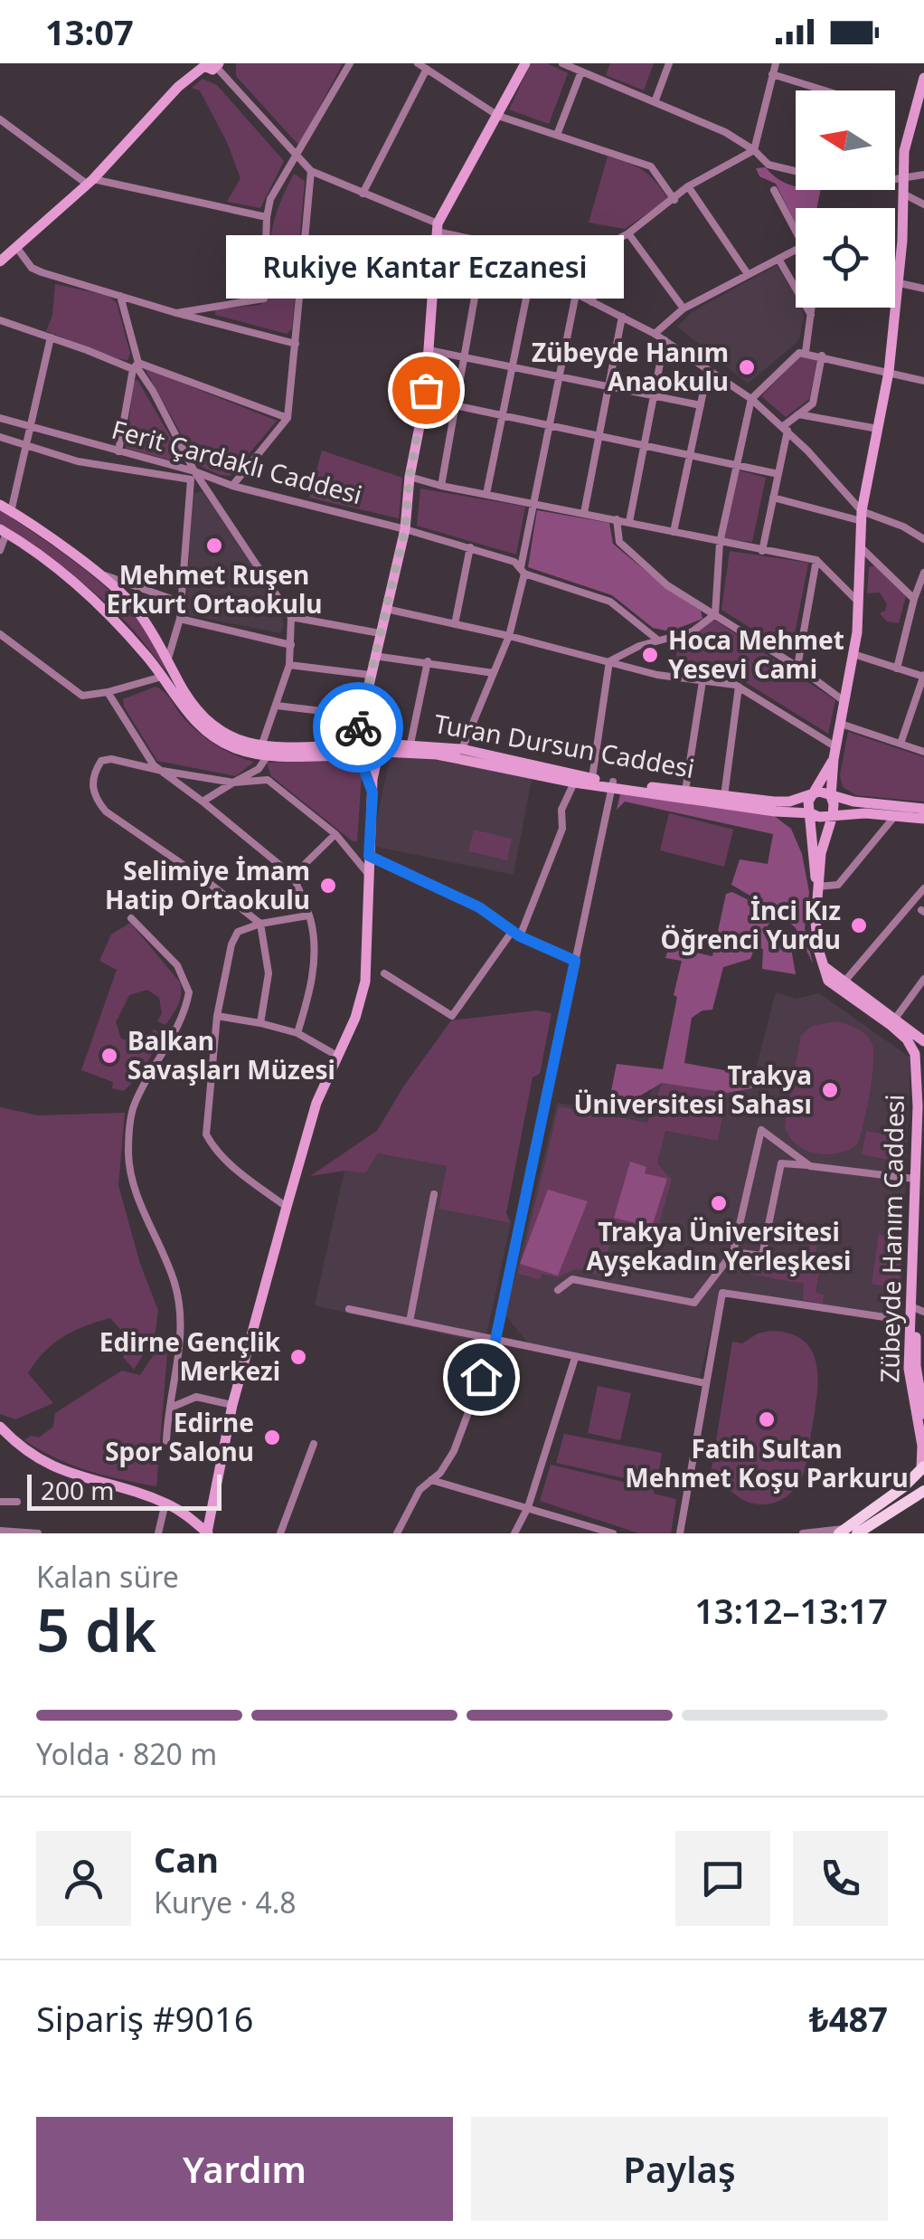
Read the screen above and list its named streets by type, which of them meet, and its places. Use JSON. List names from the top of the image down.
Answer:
{
  "streets": {
    "main road": ["Turan Dursun Caddesi", "Zübeyde Hanım Caddesi"],
    "street": ["Ferit Çardaklı Caddesi"]
  },
  "places": [
    "Zübeyde Hanım Anaokulu",
    "Rukiye Kantar Eczanesi",
    "Mehmet Ruşen Erkurt Ortaokulu",
    "Hoca Mehmet Yesevi Cami",
    "Selimiye İmam Hatip Ortaokulu",
    "İnci Kız Öğrenci Yurdu",
    "Balkan Savaşları Müzesi",
    "Trakya Üniversitesi Sahası",
    "Trakya Üniversitesi Ayşekadın Yerleşkesi",
    "Edirne Gençlik Merkezi",
    "Fatih Sultan Mehmet Koşu Parkuru",
    "Edirne Spor Salonu"
  ],
  "scale_bar": "200 m",
  "north": "left",
  "page": {
    "status": "13:07",
    "bubble": "Rukiye Kantar Eczanesi",
    "scale": "200 m",
    "heading": ["5 dk", "Kalan süre", "13:12–13:17"],
    "panel": [
      "Can",
      "Kurye · 4.8",
      "Sipariş #9016",
      "₺487"
    ],
    "bar": "Yolda · 820 m",
    "buttons": ["Yardım", "Paylaş"]
  }
}
